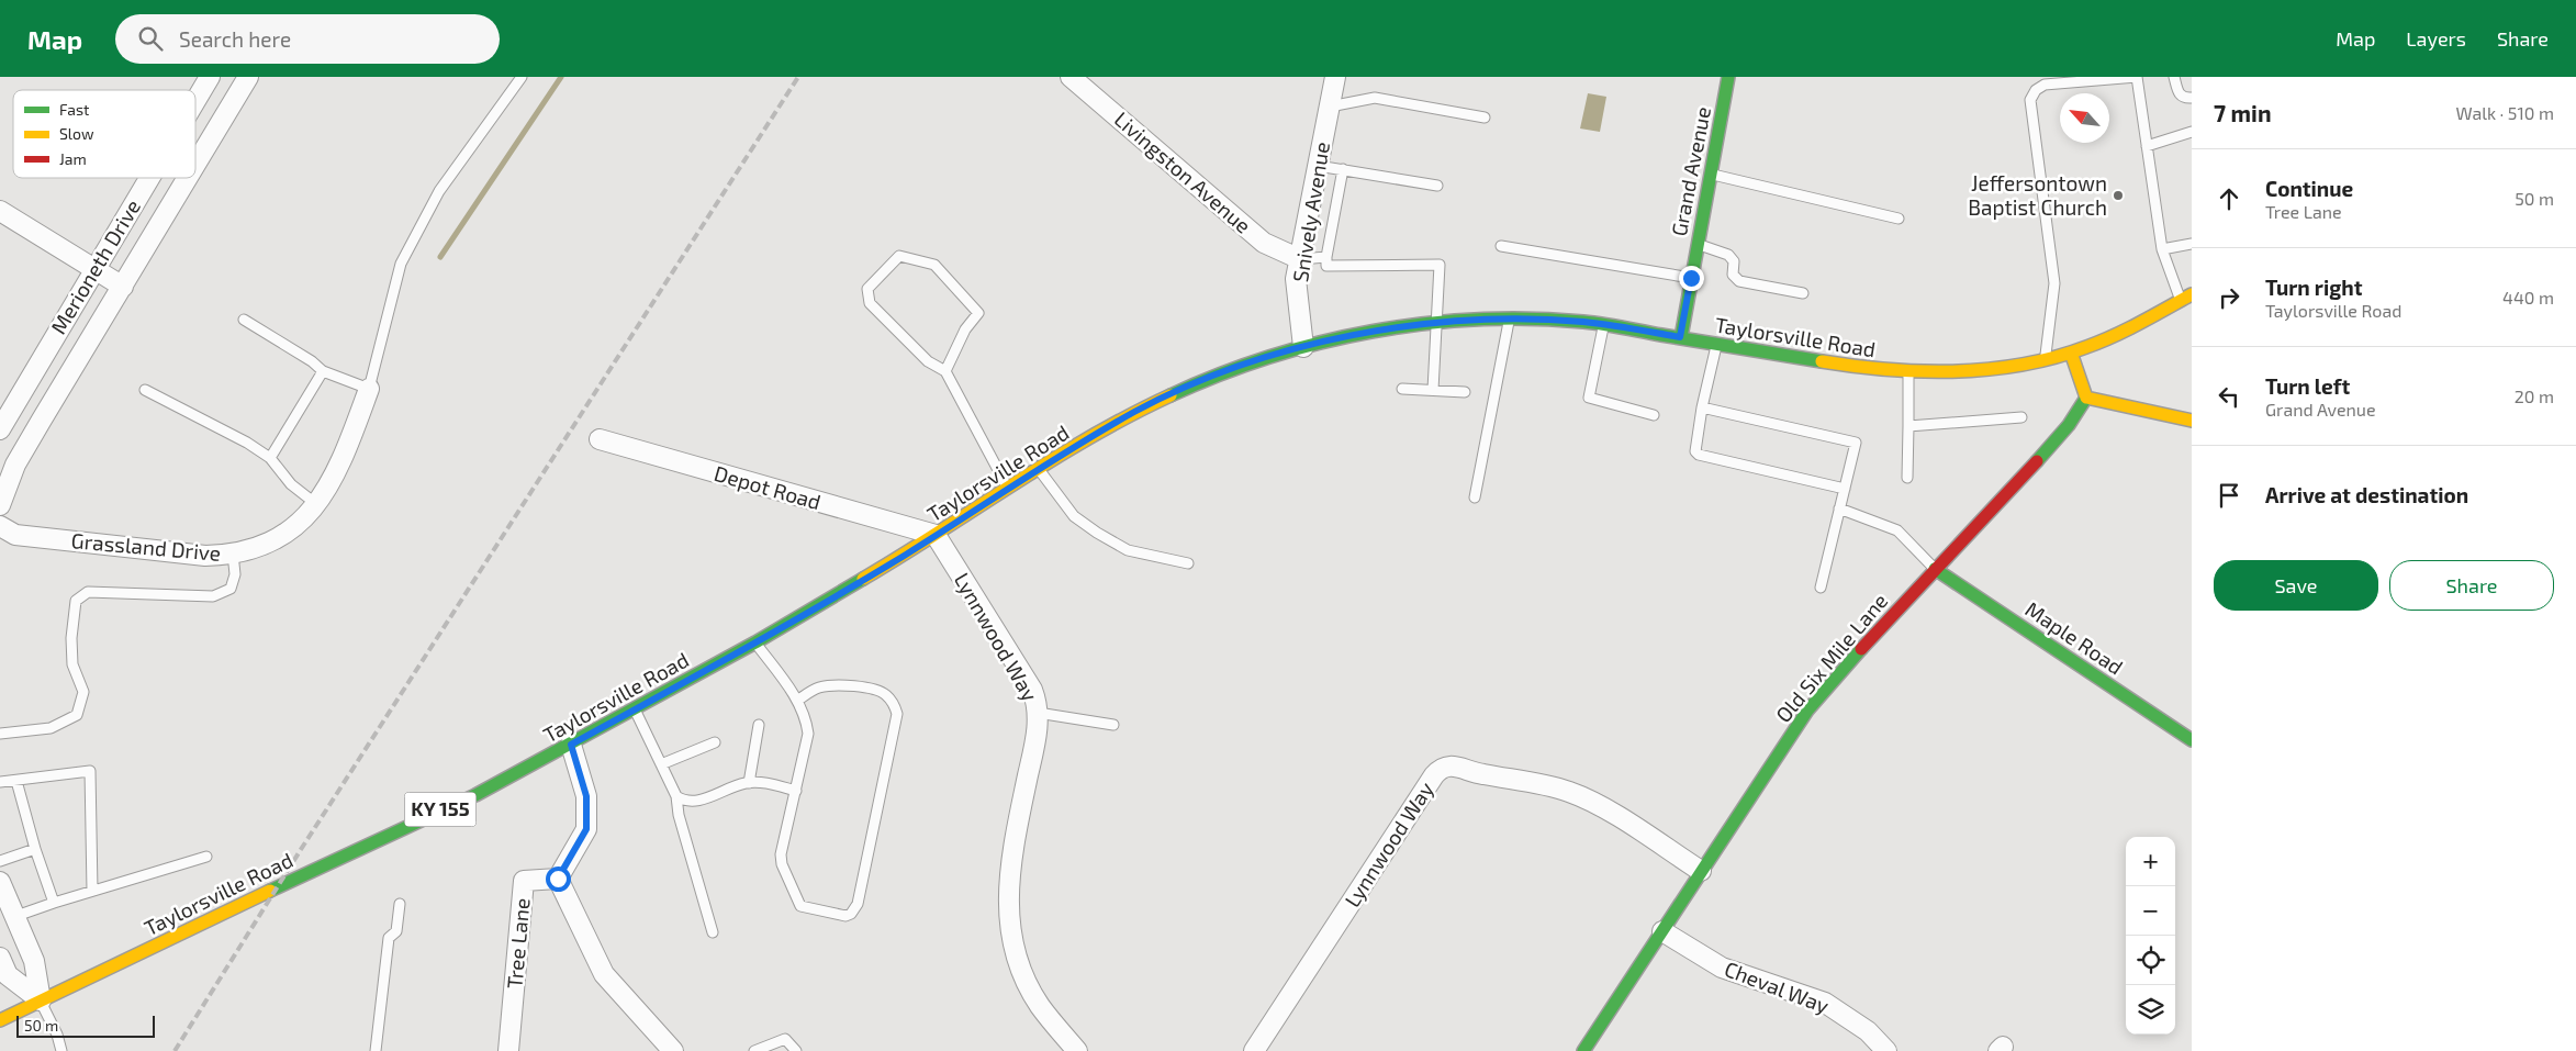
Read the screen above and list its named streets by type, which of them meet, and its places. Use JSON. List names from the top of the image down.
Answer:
{
  "streets": {
    "main road": [
      "Grand Avenue",
      "Taylorsville Road",
      "Maple Road",
      "Old Six Mile Lane",
      "KY 155"
    ],
    "street": [
      "Livingston Avenue",
      "Snively Avenue",
      "Merioneth Drive",
      "Depot Road",
      "Grassland Drive",
      "Lynnwood Way",
      "Tree Lane",
      "Cheval Way"
    ]
  },
  "crossings": [
    ["Grand Avenue", "Taylorsville Road"],
    ["Livingston Avenue", "Snively Avenue"],
    ["Snively Avenue", "Taylorsville Road"],
    ["Taylorsville Road", "Depot Road"],
    ["Taylorsville Road", "Lynnwood Way"],
    ["Depot Road", "Lynnwood Way"],
    ["Lynnwood Way", "Old Six Mile Lane"],
    ["Maple Road", "Old Six Mile Lane"],
    ["Old Six Mile Lane", "Cheval Way"]
  ],
  "places": ["Jeffersontown Baptist Church"],
  "legend": ["Fast", "Slow", "Jam"],
  "scale_bar": "50 m",
  "north": "top left",
  "page": {
    "header": "Map",
    "search": "Search here",
    "nav": ["Map", "Layers", "Share"],
    "heading": ["7 min", "Walk · 510 m"],
    "list": [
      ["Continue", "Tree Lane", "50 m"],
      ["Turn right", "Taylorsville Road", "440 m"],
      ["Turn left", "Grand Avenue", "20 m"],
      "Arrive at destination"
    ],
    "buttons": ["Save", "Share"],
    "map_buttons": ["+", "−"],
    "scale": "50 m"
  }
}
